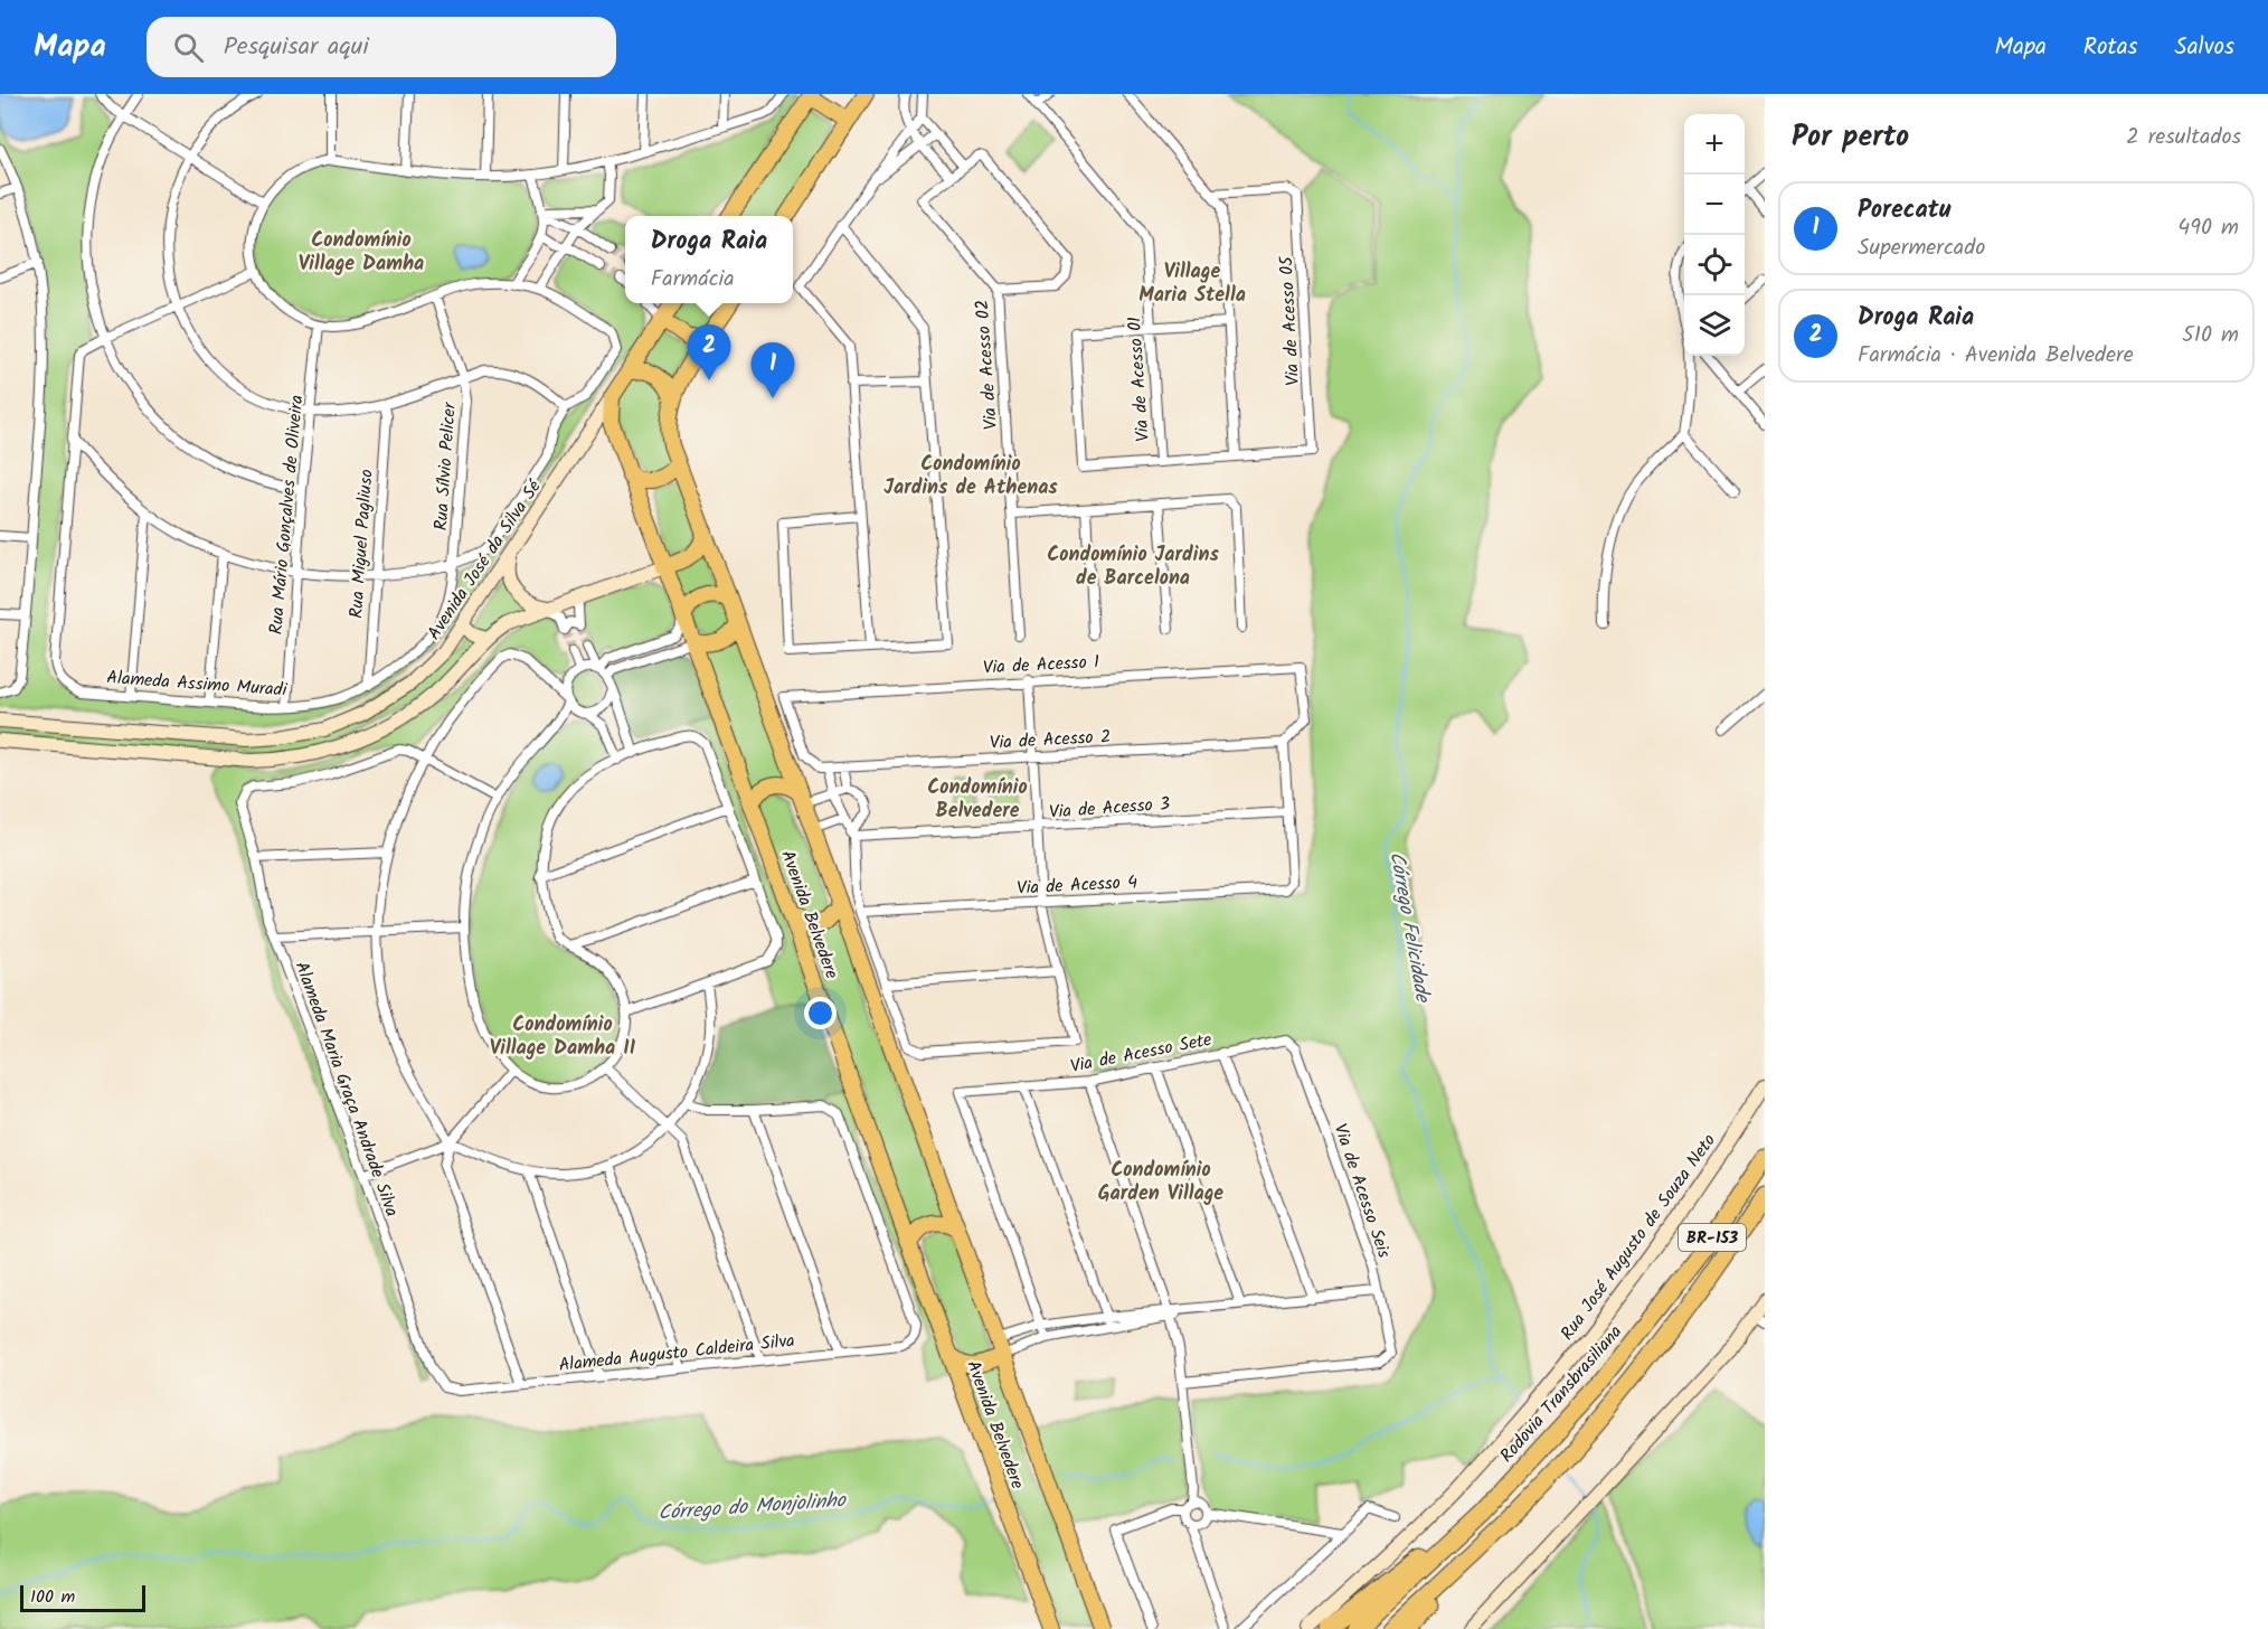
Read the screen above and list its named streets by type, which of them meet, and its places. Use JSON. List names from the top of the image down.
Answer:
{
  "streets": {
    "highway": ["BR-153", "Rodovia Transbrasiliana"],
    "main road": ["Avenida José da Silva Sé", "Avenida Belvedere", "Rua José Augusto de Souza Neto"],
    "street": [
      "Via de Acesso 05",
      "Via de Acesso 02",
      "Via de Acesso 01",
      "Rua Sílvio Pelicer",
      "Rua Mário Gonçalves de Oliveira",
      "Rua Miguel Pagliuso",
      "Via de Acesso 1",
      "Alameda Assimo Muradi",
      "Via de Acesso 2",
      "Via de Acesso 3",
      "Via de Acesso 4",
      "Via de Acesso Sete",
      "Alameda Maria Graça Andrade Silva",
      "Via de Acesso Seis",
      "Alameda Augusto Caldeira Silva"
    ]
  },
  "crossings": [
    ["Rua Sílvio Pelicer", "Alameda Assimo Muradi"],
    ["Rua Mário Gonçalves de Oliveira", "Alameda Assimo Muradi"],
    ["Rua Miguel Pagliuso", "Alameda Assimo Muradi"],
    ["Avenida José da Silva Sé", "Avenida Belvedere"],
    ["Via de Acesso 1", "Via de Acesso 2"],
    ["Via de Acesso 3", "Via de Acesso 4"],
    ["Via de Acesso Sete", "Via de Acesso Seis"],
    ["Alameda Maria Graça Andrade Silva", "Alameda Augusto Caldeira Silva"]
  ],
  "districts": [
    "Condomínio Village Damha",
    "Village Maria Stella",
    "Condomínio Jardins de Athenas",
    "Condomínio Jardins de Barcelona",
    "Condomínio Belvedere",
    "Condomínio Village Damha II",
    "Condomínio Garden Village"
  ],
  "water": ["Córrego Felicidade", "Córrego do Monjolinho"],
  "scale_bar": "100 m",
  "page": {
    "header": "Mapa",
    "search": "Pesquisar aqui",
    "nav": ["Mapa", "Rotas", "Salvos"],
    "heading": ["Por perto", "2 resultados"],
    "map_buttons": ["+", "−"],
    "list": [
      {
        "mark": "1",
        "name": "Porecatu",
        "note": "Supermercado",
        "value": "490 m"
      },
      {
        "mark": "2",
        "name": "Droga Raia",
        "note": "Farmácia · Avenida Belvedere",
        "value": "510 m"
      }
    ],
    "popup": ["Droga Raia", "Farmácia"],
    "pins": ["2", "1"],
    "scale": "100 m"
  }
}
